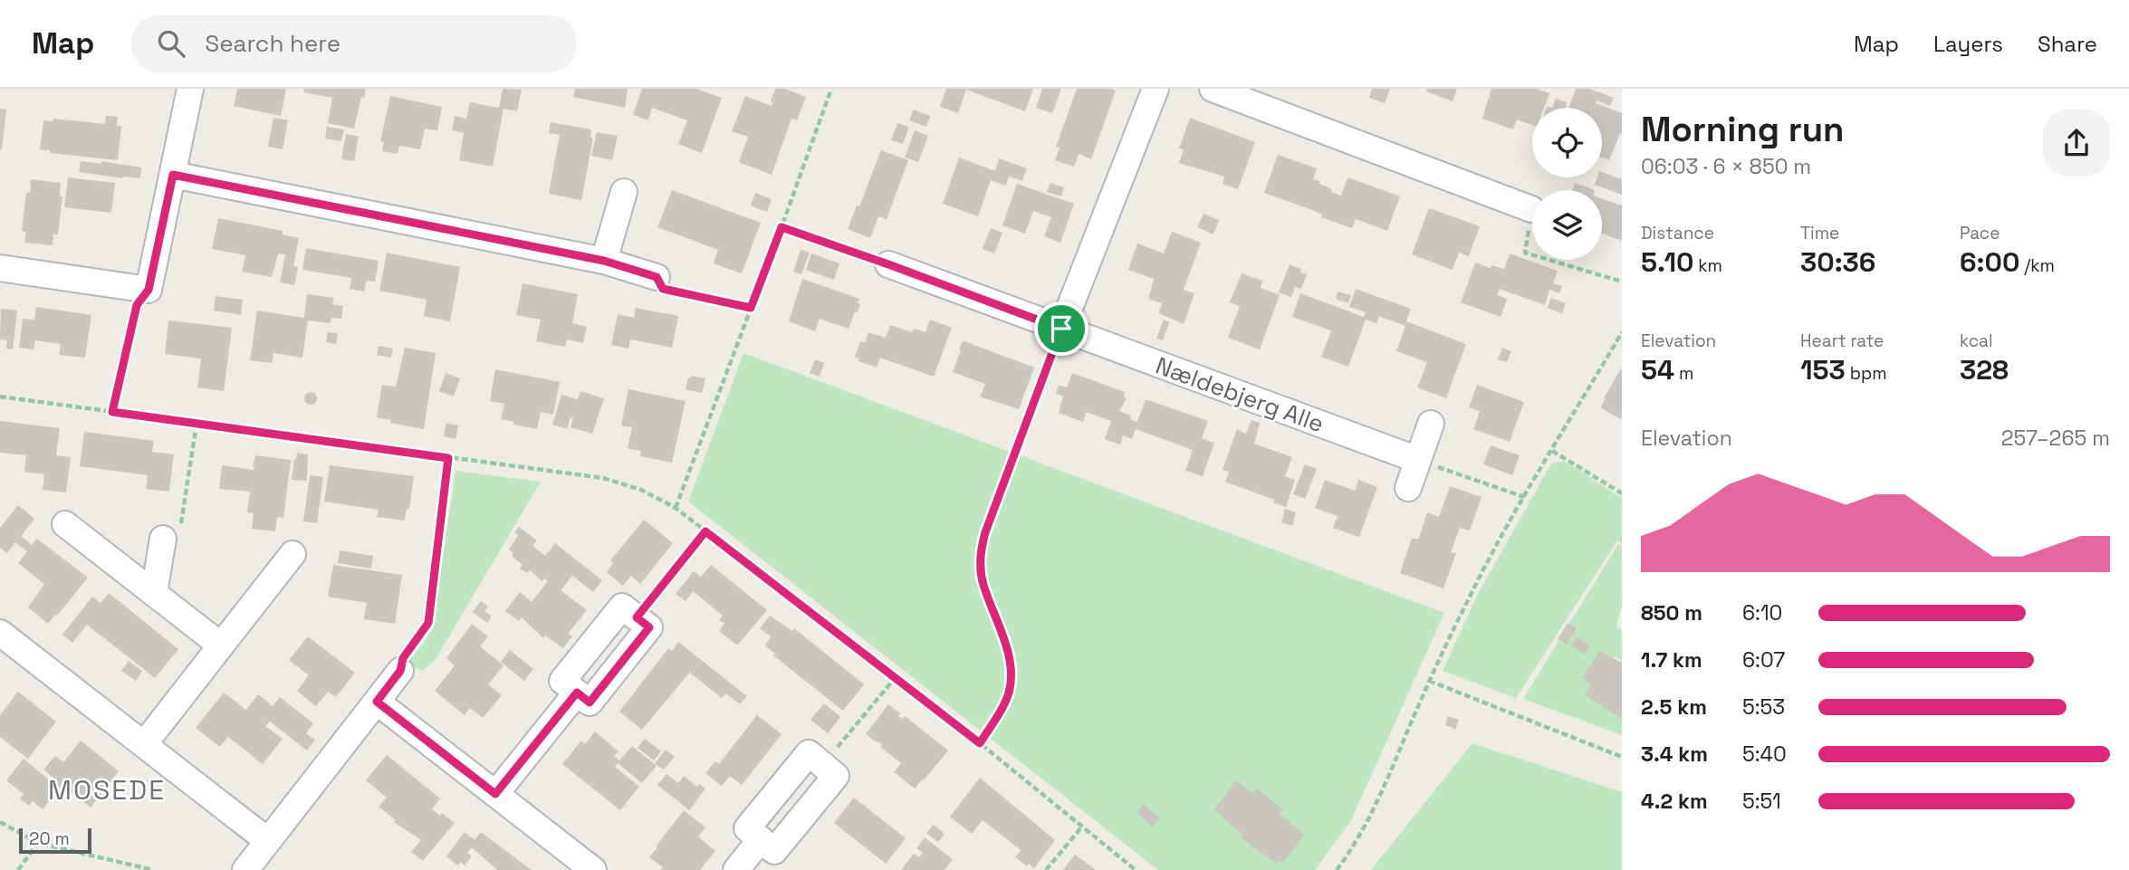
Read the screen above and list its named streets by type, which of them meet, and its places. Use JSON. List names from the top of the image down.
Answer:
{
  "streets": {
    "street": ["Nældebjerg Alle"]
  },
  "districts": ["MOSEDE"],
  "scale_bar": "20 m",
  "page": {
    "header": "Map",
    "search": "Search here",
    "nav": ["Map", "Layers", "Share"],
    "heading": ["Morning run", "06:03 · 6 × 850 m"],
    "stats": [
      ["Distance", "5.10 km"],
      ["Time", "30:36"],
      ["Pace", "6:00 /km"],
      ["Elevation", "54 m"],
      ["Heart rate", "153 bpm"],
      ["kcal", "328"]
    ],
    "chart": ["Elevation", "257–265 m"],
    "list": [
      {
        "name": "850 m",
        "note": "6:10"
      },
      {
        "name": "1.7 km",
        "note": "6:07"
      },
      {
        "name": "2.5 km",
        "note": "5:53"
      },
      {
        "name": "3.4 km",
        "note": "5:40"
      },
      {
        "name": "4.2 km",
        "note": "5:51"
      }
    ],
    "scale": "20 m"
  }
}
